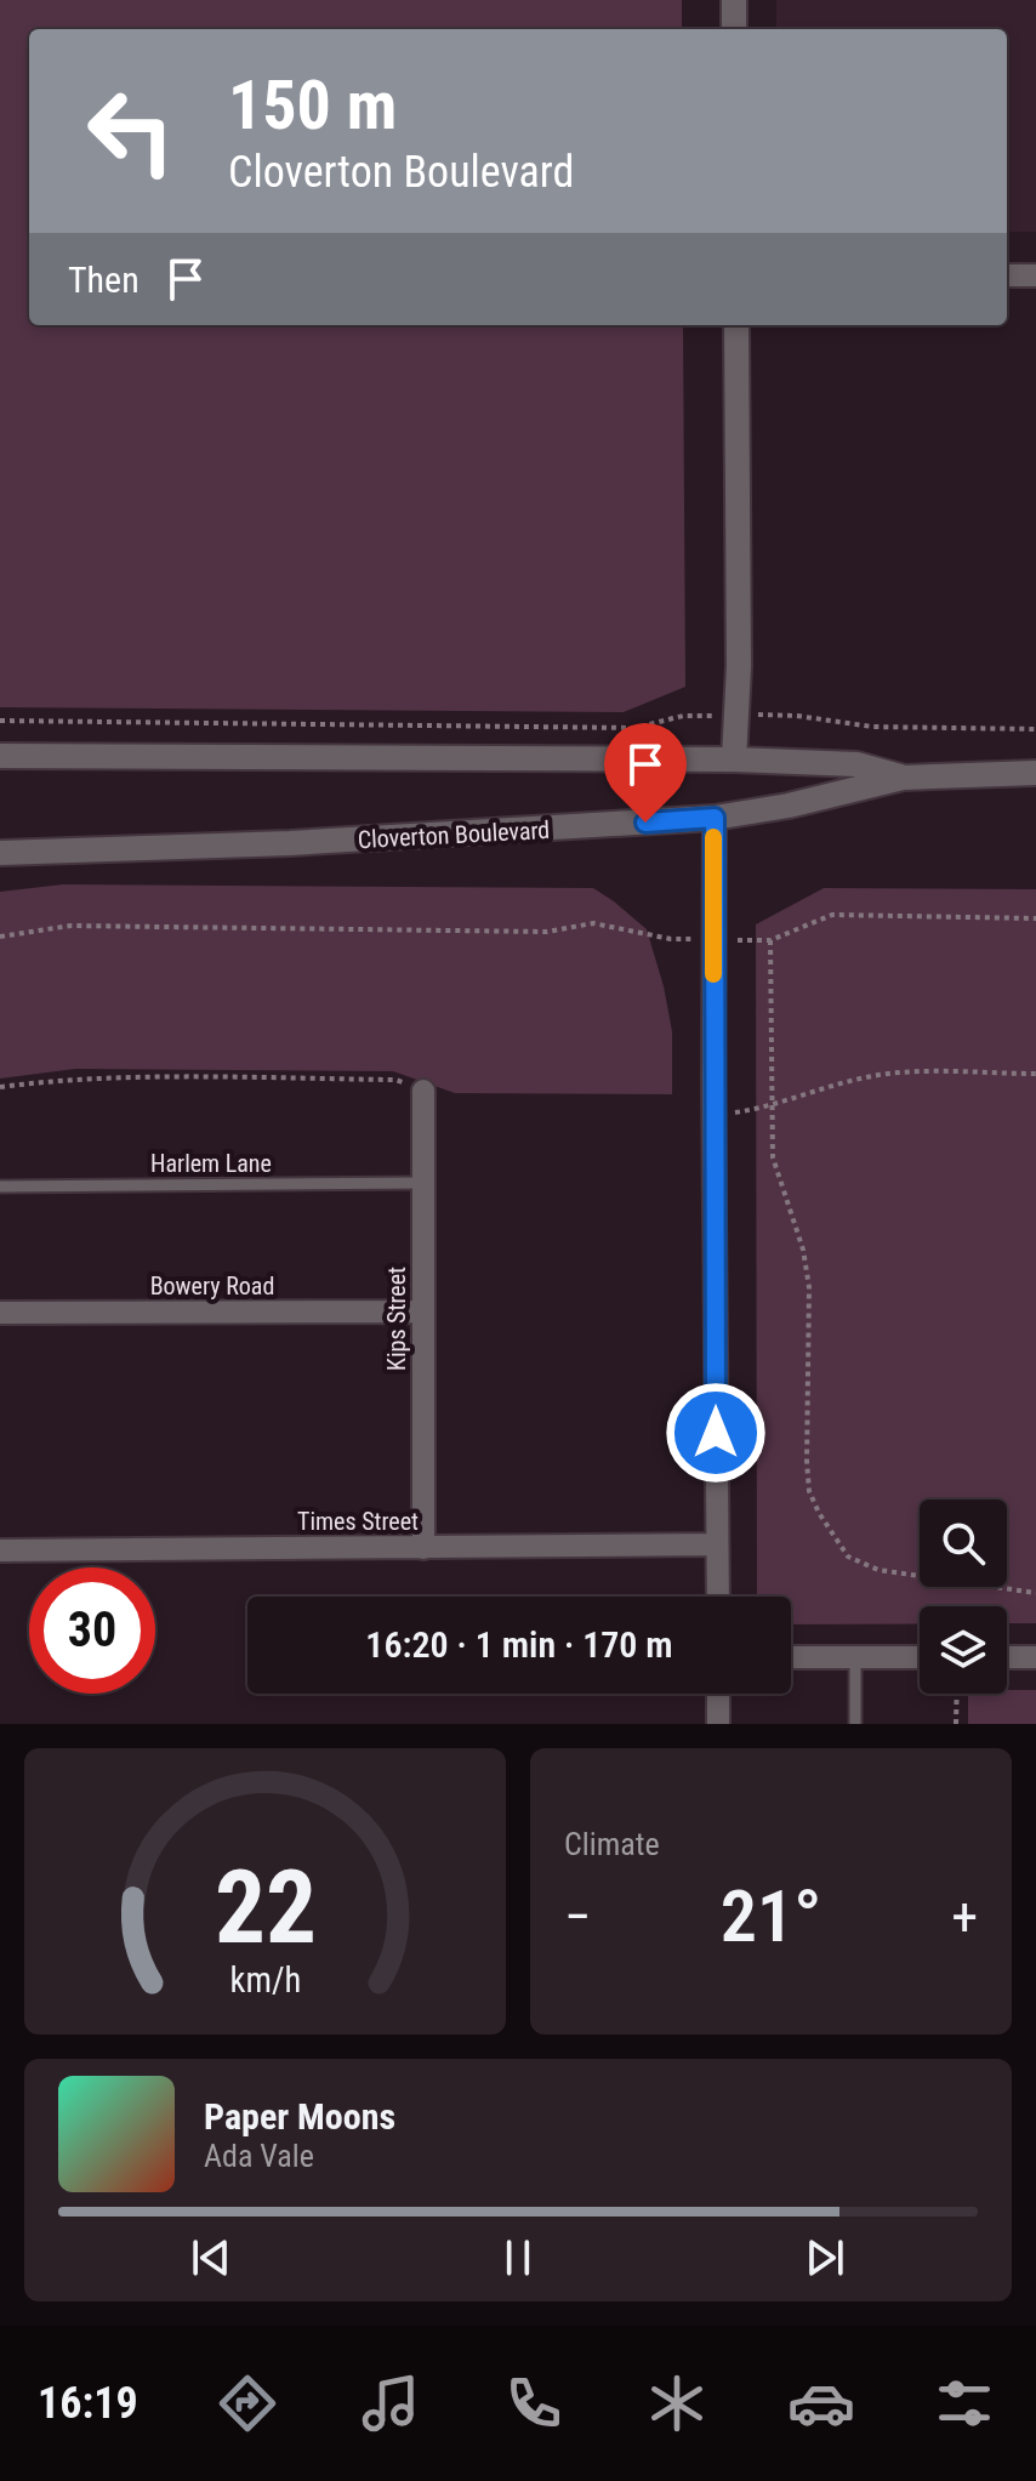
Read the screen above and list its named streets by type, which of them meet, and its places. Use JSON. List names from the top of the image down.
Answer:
{
  "streets": {
    "street": [
      "Cloverton Boulevard",
      "Bowery Road",
      "Kips Street",
      "Times Street"
    ],
    "lane": ["Harlem Lane"]
  },
  "crossings": [
    ["Harlem Lane", "Kips Street"],
    ["Bowery Road", "Kips Street"],
    ["Kips Street", "Times Street"]
  ],
  "page": {
    "turn": ["150 m", "Cloverton Boulevard"],
    "then": "Then",
    "limit": "30",
    "trip": "16:20 · 1 min · 170 m",
    "tile": "Climate",
    "heat": ["−", "21°", "+"],
    "song": ["Paper Moons", "Ada Vale"],
    "tabs": "16:19",
    "gauge": ["22", "km/h"]
  }
}
